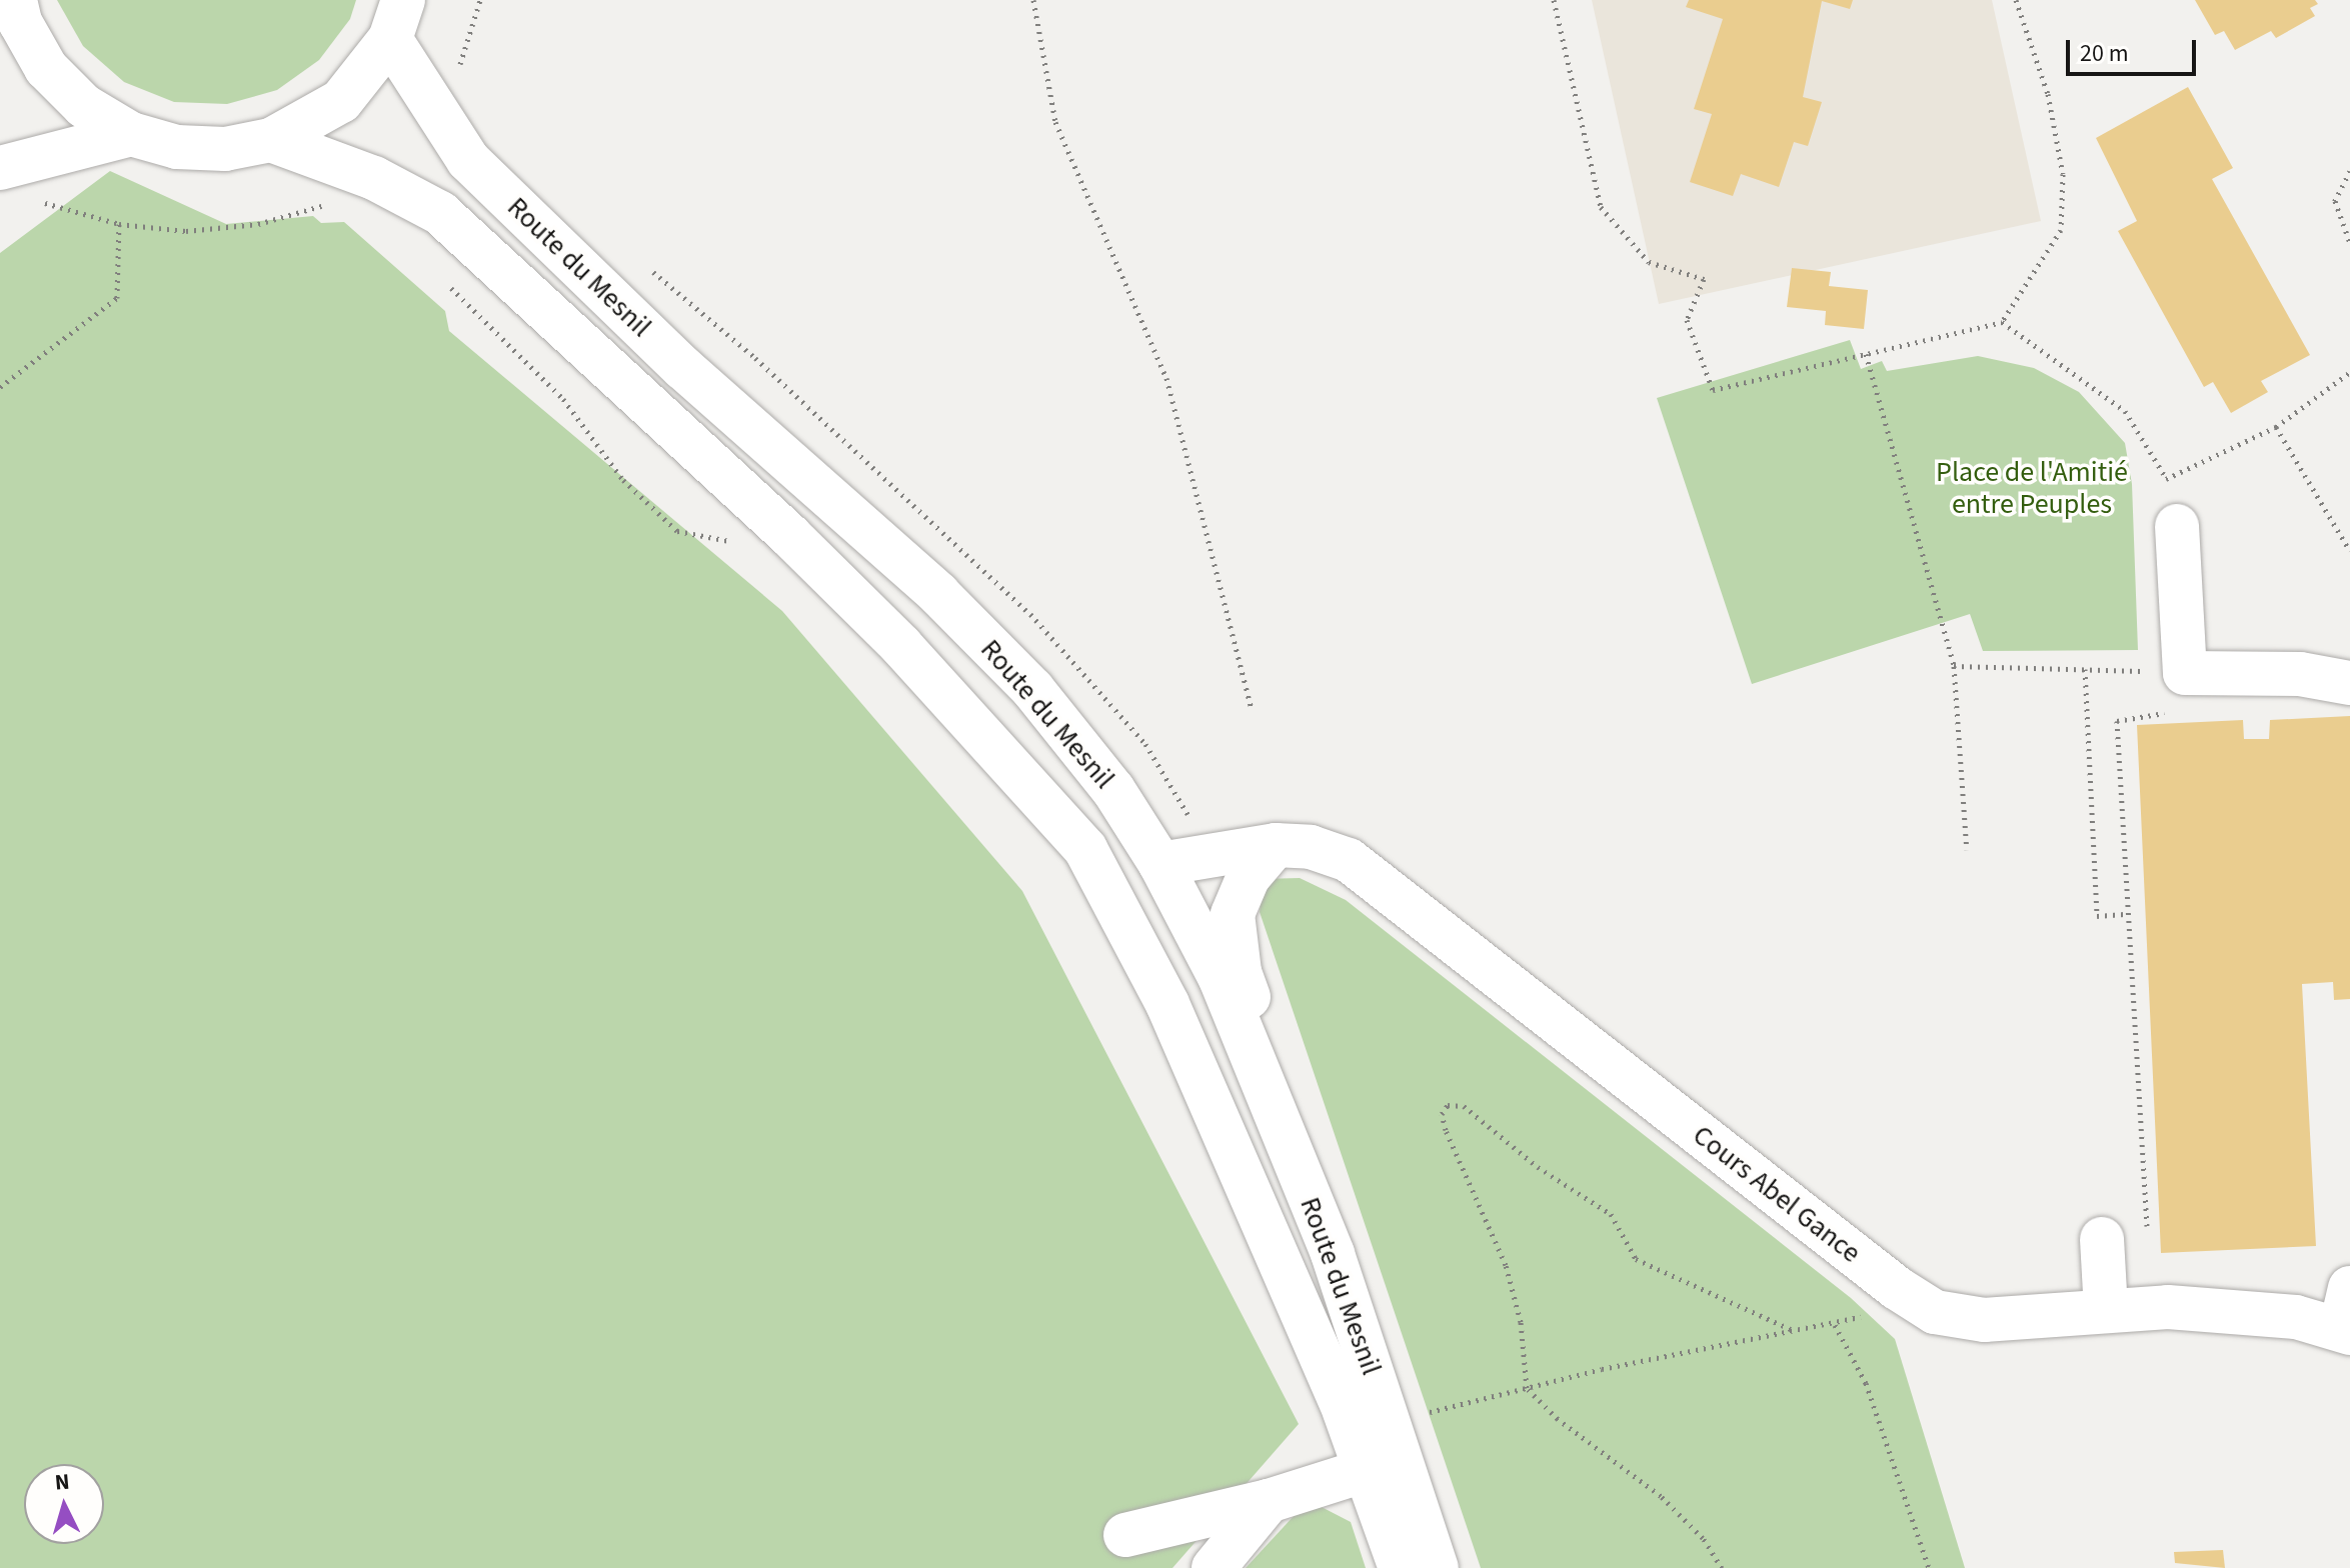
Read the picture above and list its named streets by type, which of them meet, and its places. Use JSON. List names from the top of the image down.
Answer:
{
  "streets": {
    "street": ["Route du Mesnil", "Cours Abel Gance"]
  },
  "crossings": [
    ["Route du Mesnil", "Cours Abel Gance"]
  ],
  "parks": ["Place de l'Amitié entre Peuples"],
  "scale_bar": "20 m",
  "north": "top"
}
